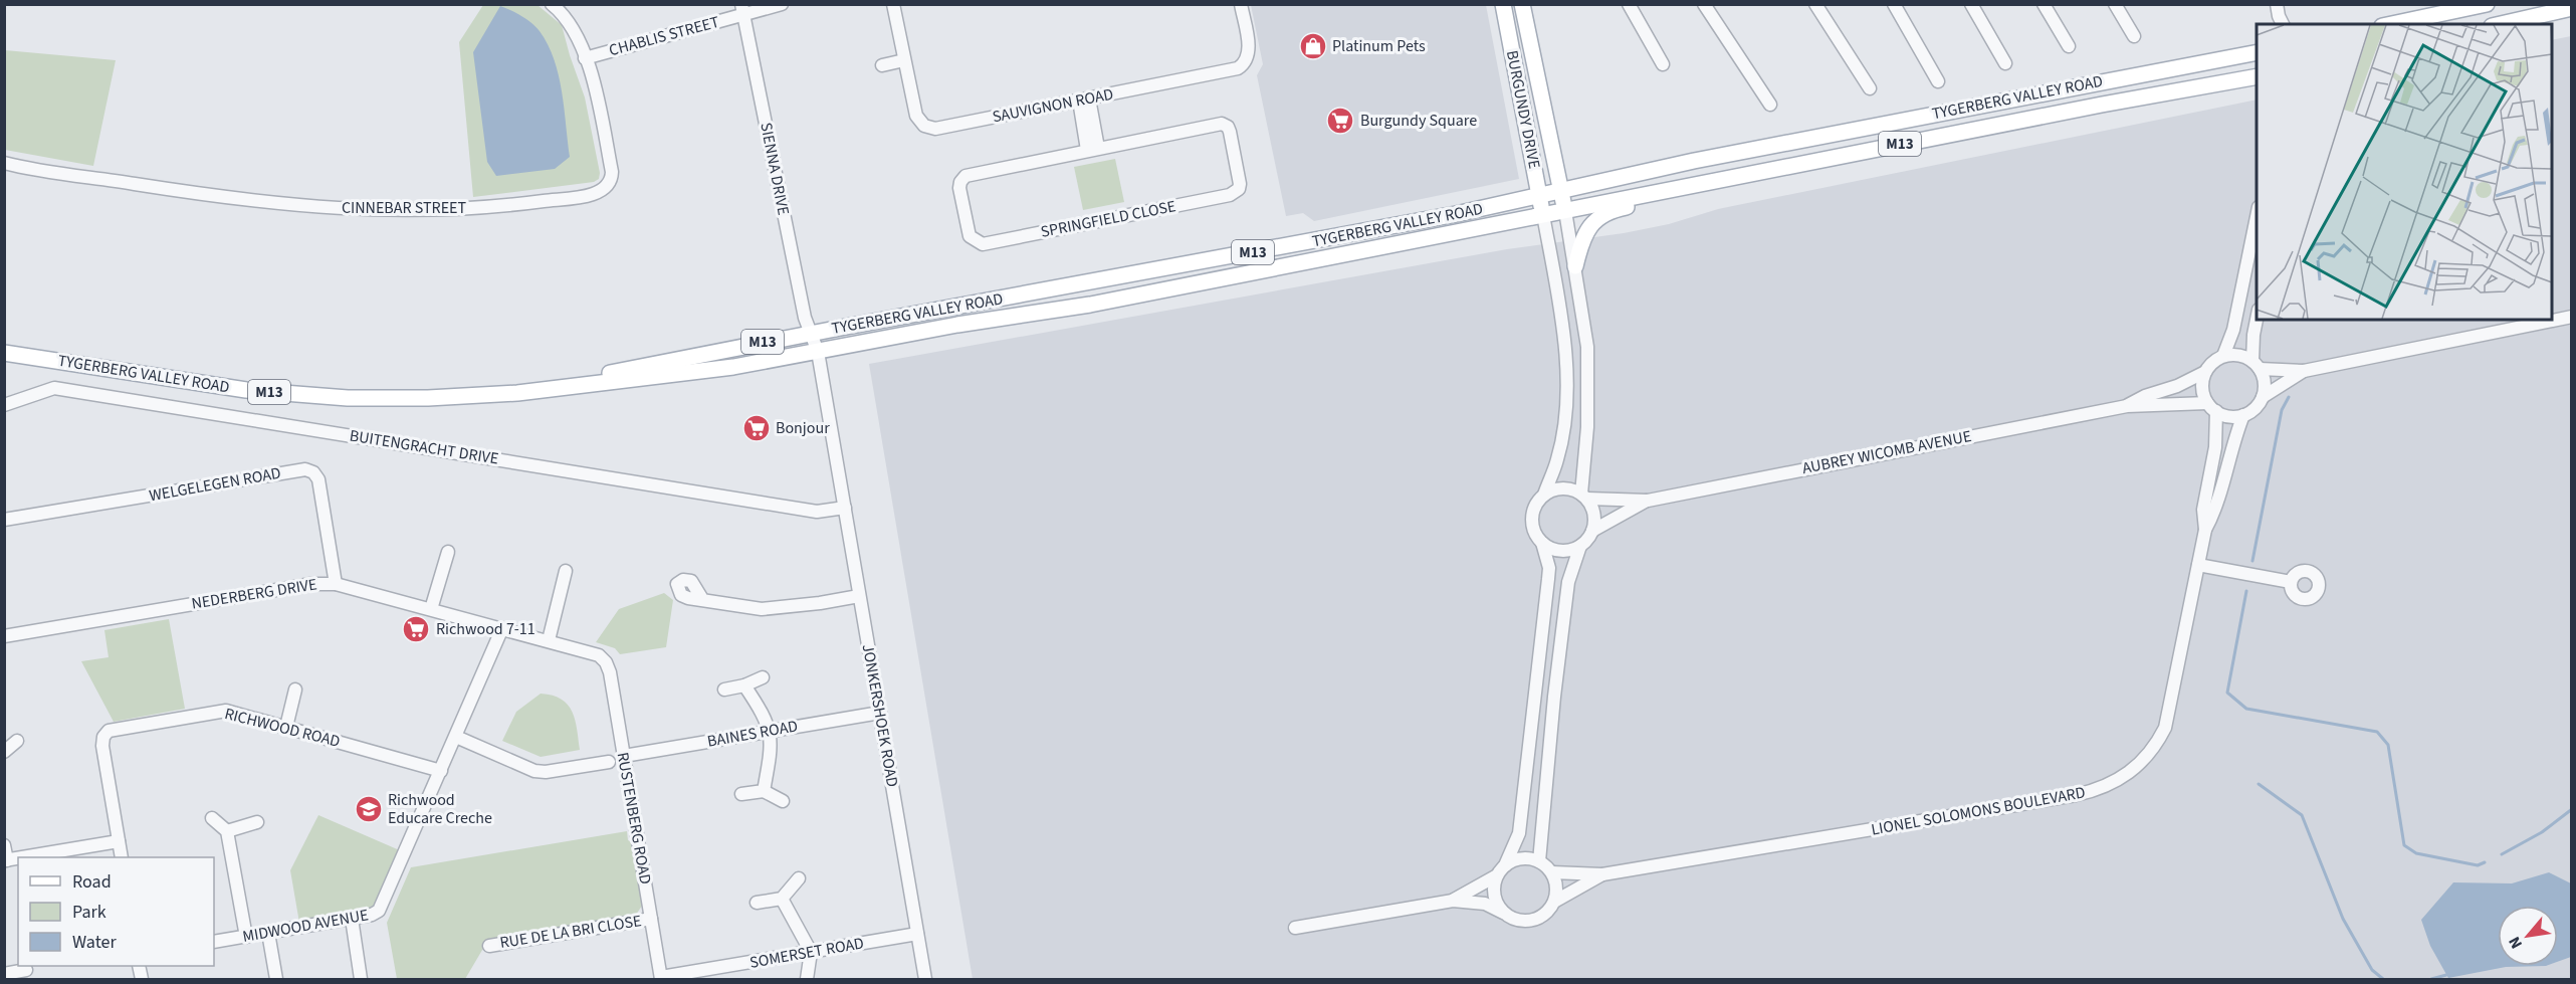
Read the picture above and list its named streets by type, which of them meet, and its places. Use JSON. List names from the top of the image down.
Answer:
{
  "streets": {
    "main road": ["TYGERBERG VALLEY ROAD", "BURGUNDY DRIVE", "M13"],
    "street": [
      "CHABLIS STREET",
      "SAUVIGNON ROAD",
      "SIENNA DRIVE",
      "CINNEBAR STREET",
      "SPRINGFIELD CLOSE",
      "BUITENGRACHT DRIVE",
      "AUBREY WICOMB AVENUE",
      "WELGELEGEN ROAD",
      "NEDERBERG DRIVE",
      "JONKERSHOEK ROAD",
      "RICHWOOD ROAD",
      "BAINES ROAD",
      "LIONEL SOLOMONS BOULEVARD",
      "RUSTENBERG ROAD",
      "MIDWOOD AVENUE",
      "RUE DE LA BRI CLOSE",
      "SOMERSET ROAD"
    ]
  },
  "crossings": [
    ["CHABLIS STREET", "SIENNA DRIVE"],
    ["CHABLIS STREET", "CINNEBAR STREET"],
    ["TYGERBERG VALLEY ROAD", "BURGUNDY DRIVE"],
    ["TYGERBERG VALLEY ROAD", "SIENNA DRIVE"],
    ["TYGERBERG VALLEY ROAD", "JONKERSHOEK ROAD"],
    ["BUITENGRACHT DRIVE", "JONKERSHOEK ROAD"],
    ["AUBREY WICOMB AVENUE", "LIONEL SOLOMONS BOULEVARD"],
    ["WELGELEGEN ROAD", "NEDERBERG DRIVE"],
    ["NEDERBERG DRIVE", "RUSTENBERG ROAD"],
    ["NEDERBERG DRIVE", "MIDWOOD AVENUE"],
    ["JONKERSHOEK ROAD", "BAINES ROAD"],
    ["JONKERSHOEK ROAD", "SOMERSET ROAD"],
    ["RICHWOOD ROAD", "MIDWOOD AVENUE"],
    ["BAINES ROAD", "RUSTENBERG ROAD"],
    ["RUSTENBERG ROAD", "RUE DE LA BRI CLOSE"],
    ["RUSTENBERG ROAD", "SOMERSET ROAD"]
  ],
  "places": {
    "shop": ["Platinum Pets"],
    "supermarket": ["Burgundy Square", "Bonjour", "Richwood 7-11"],
    "school or university": ["Richwood Educare Creche"]
  },
  "legend": ["Road", "Park", "Water"],
  "north": "bottom left"
}
